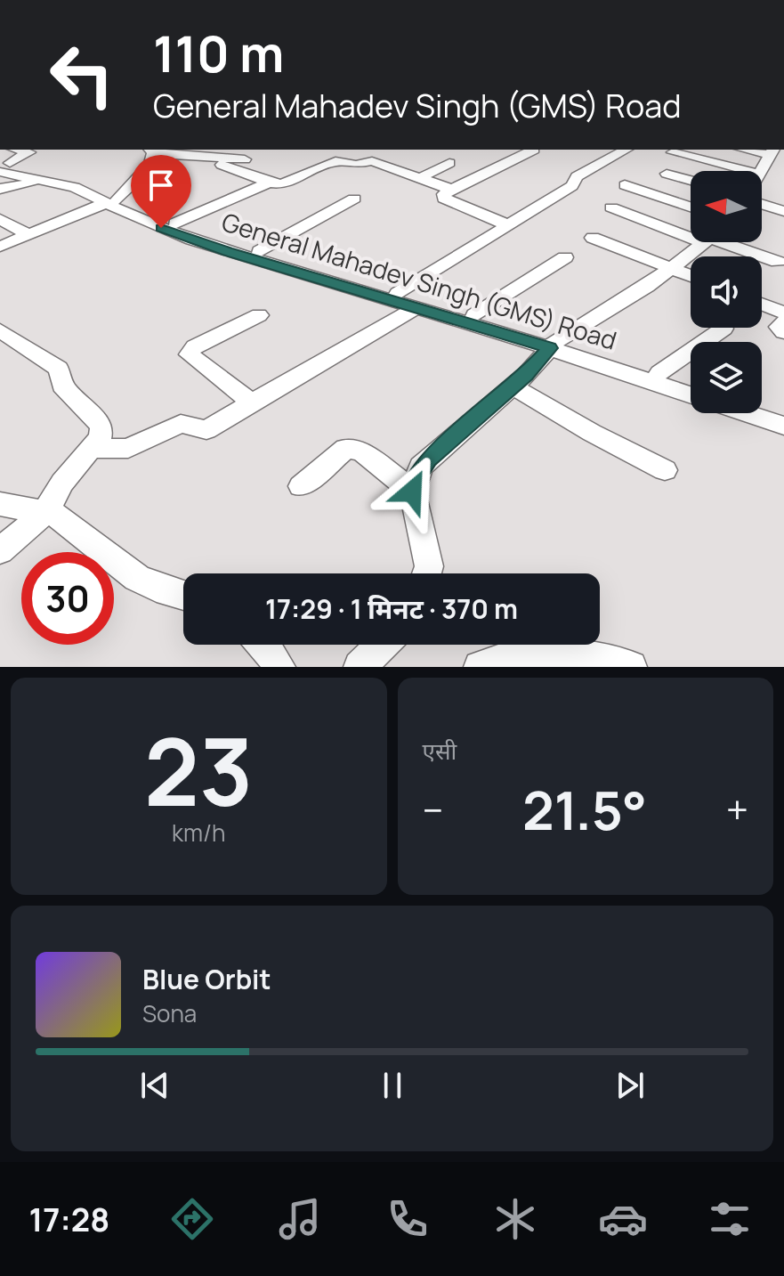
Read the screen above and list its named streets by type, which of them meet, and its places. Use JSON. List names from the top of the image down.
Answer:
{
  "streets": {
    "street": ["General Mahadev Singh (GMS) Road"]
  },
  "north": "left",
  "page": {
    "turn": ["110 m", "General Mahadev Singh (GMS) Road"],
    "limit": "30",
    "trip": "17:29 · 1 मिनट · 370 m",
    "tile": [
      ["23", "km/h"],
      "एसी"
    ],
    "heat": ["−", "21.5°", "+"],
    "song": ["Blue Orbit", "Sona"],
    "tabs": "17:28"
  }
}
